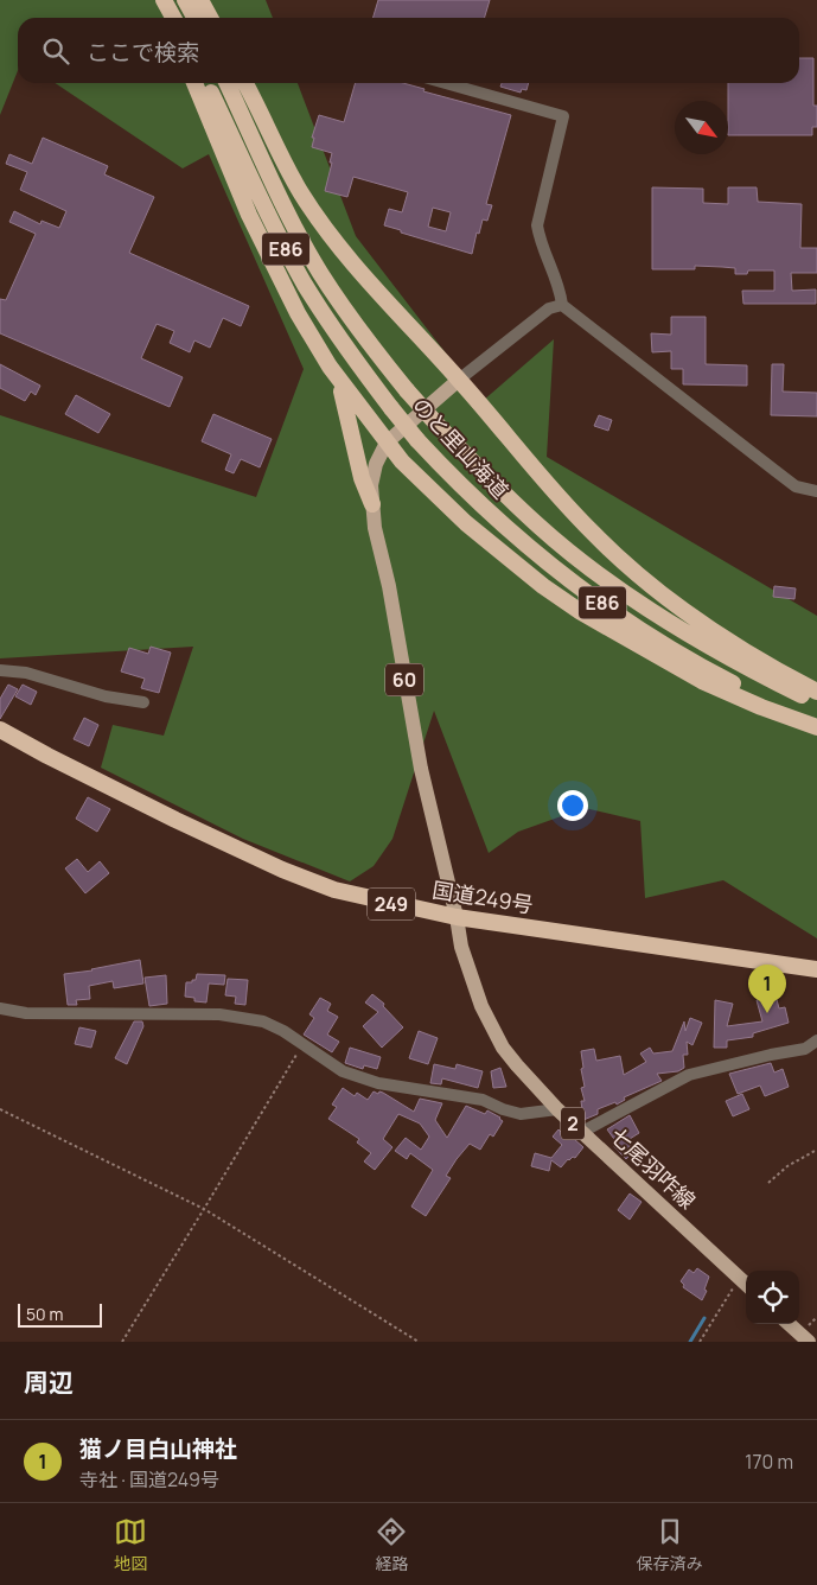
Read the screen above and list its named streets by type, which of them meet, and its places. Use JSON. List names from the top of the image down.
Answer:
{
  "streets": {
    "highway": [
      "E86",
      "のと里山海道",
      "国道249号",
      "249"
    ],
    "main road": ["60", "2", "七尾羽咋線"]
  },
  "crossings": [
    ["60", "国道249号"],
    ["60", "七尾羽咋線"],
    ["国道249号", "七尾羽咋線"]
  ],
  "scale_bar": "50 m",
  "north": "bottom right",
  "page": {
    "search": "ここで検索",
    "pins": "1",
    "scale": "50 m",
    "heading": "周辺",
    "list": [
      {
        "mark": "1",
        "name": "猫ノ目白山神社",
        "note": "寺社 · 国道249号",
        "value": "170 m"
      }
    ],
    "nav": ["地図", "経路", "保存済み"]
  }
}
